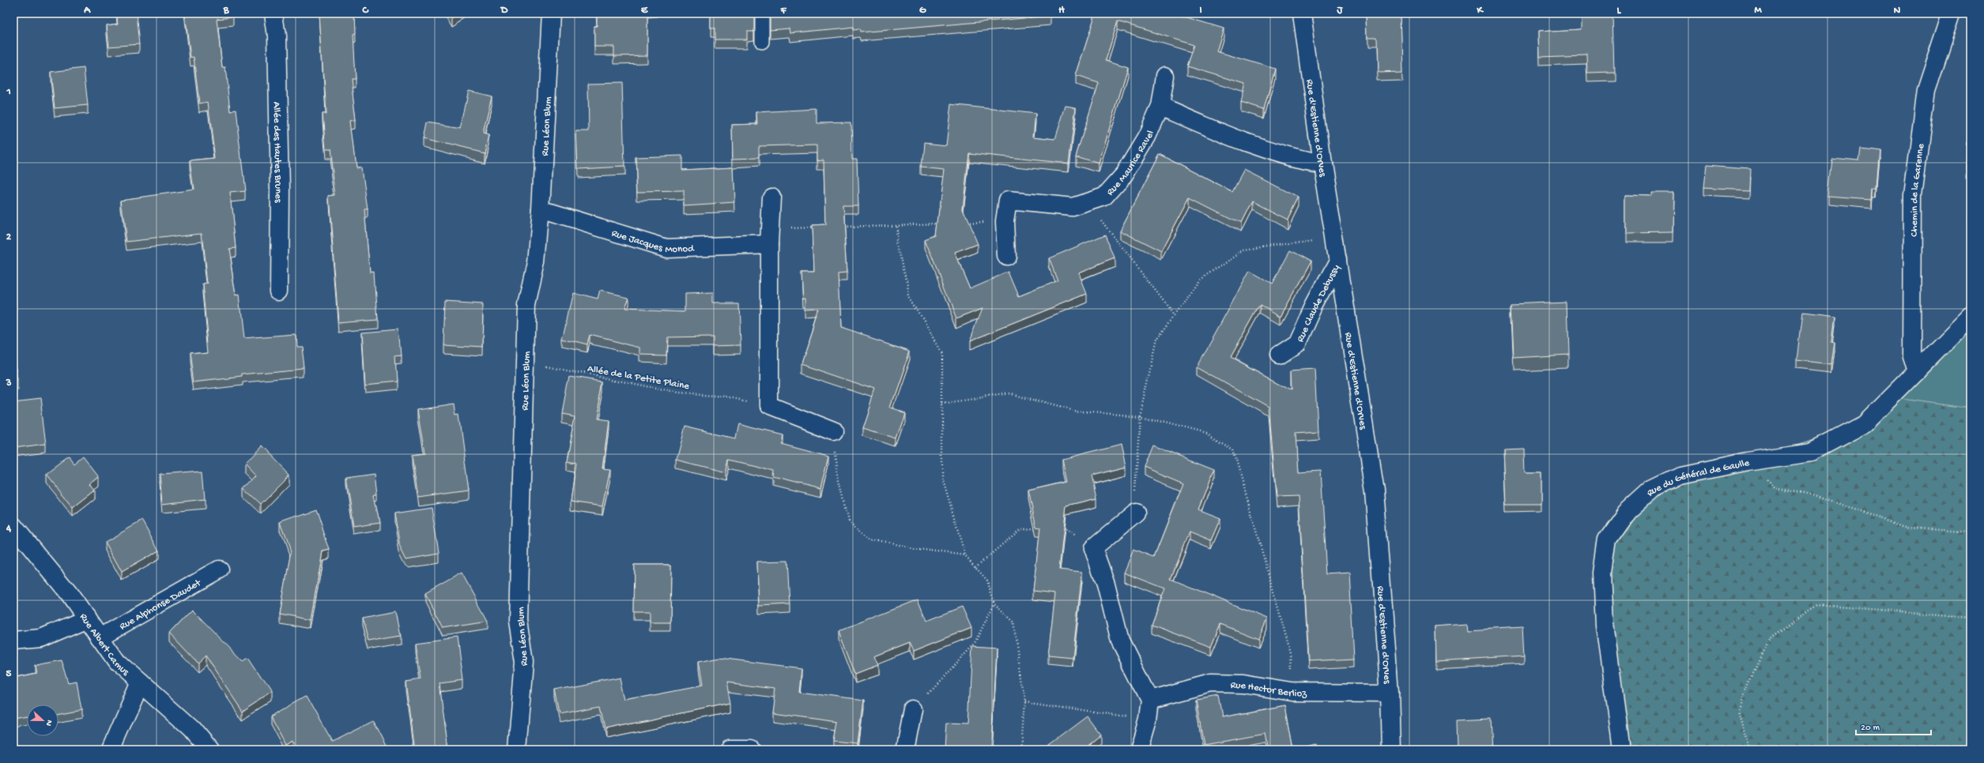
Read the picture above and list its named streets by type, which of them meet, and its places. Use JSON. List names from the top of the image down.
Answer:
{
  "streets": {
    "street": [
      "Rue Léon Blum",
      "Rue d'Estienne d'Orves",
      "Allée des Hautes Brunes",
      "Rue Maurice Ravel",
      "Chemin de la Garenne",
      "Rue Jacques Monod",
      "Rue Claude Debussy",
      "Rue du Général de Gaulle",
      "Rue Alphonse Daudet",
      "Rue Albert Camus",
      "Rue Hector Berlioz"
    ],
    "path": ["Allée de la Petite Plaine"]
  },
  "crossings": [
    ["Rue Léon Blum", "Rue Jacques Monod"],
    ["Rue Léon Blum", "Allée de la Petite Plaine"],
    ["Rue d'Estienne d'Orves", "Rue Claude Debussy"],
    ["Rue d'Estienne d'Orves", "Rue Hector Berlioz"],
    ["Chemin de la Garenne", "Rue du Général de Gaulle"],
    ["Rue Alphonse Daudet", "Rue Albert Camus"]
  ],
  "scale_bar": "20 m",
  "north": "right",
  "grid": {
    "columns": [
      "A",
      "B",
      "C",
      "D",
      "E",
      "F",
      "G",
      "H",
      "I",
      "J",
      "K",
      "L",
      "M",
      "N"
    ],
    "rows": [
      "1",
      "2",
      "3",
      "4",
      "5"
    ]
  }
}
